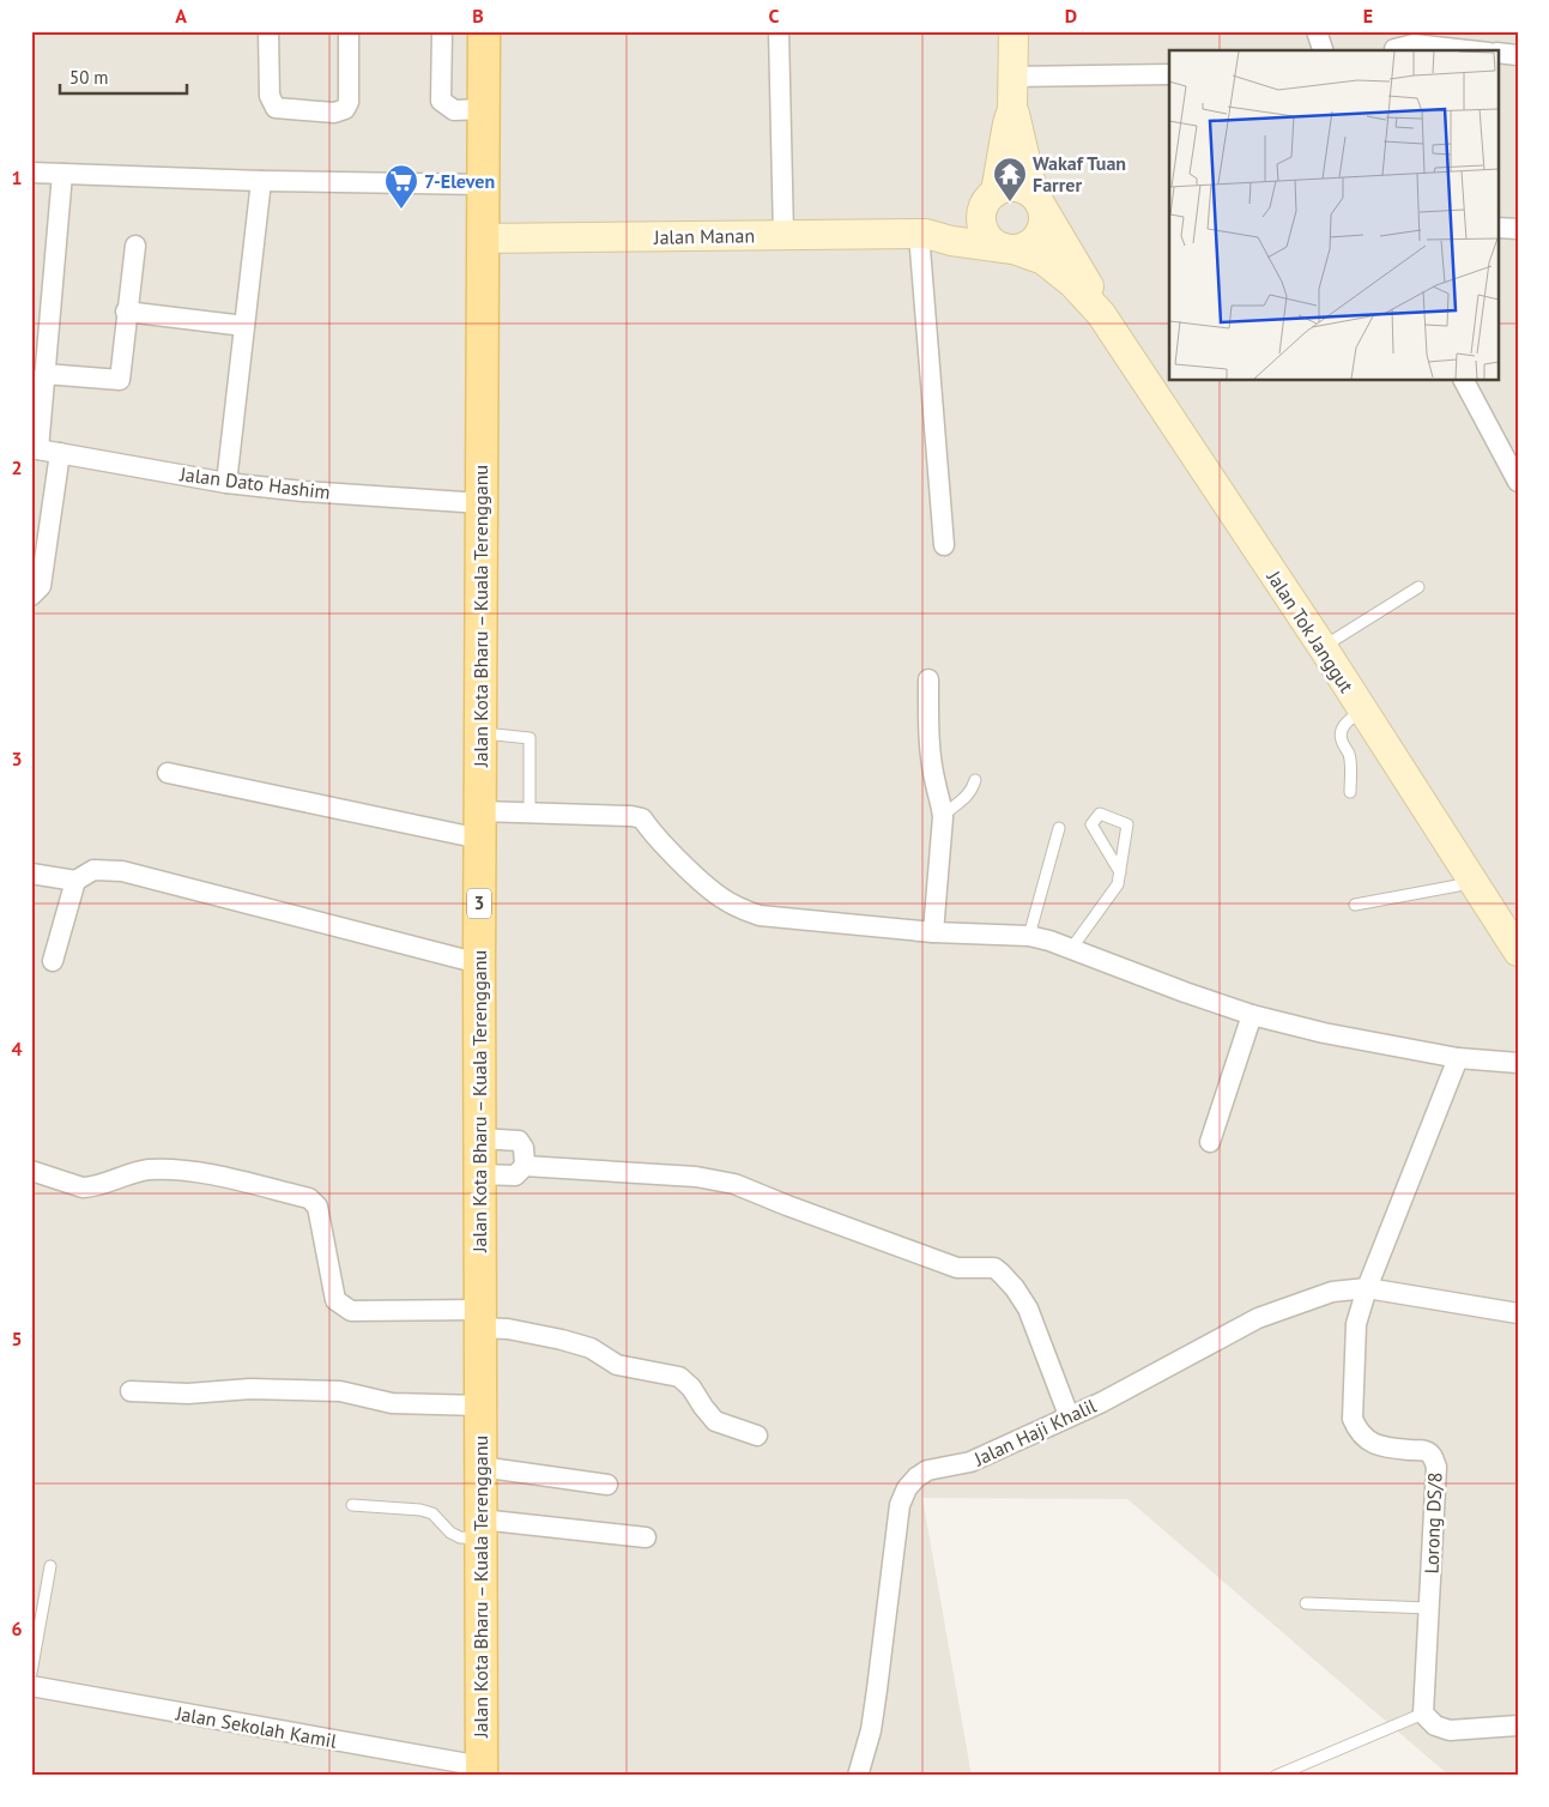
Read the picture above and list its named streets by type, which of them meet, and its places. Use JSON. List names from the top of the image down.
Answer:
{
  "streets": {
    "main road": [
      "Jalan Manan",
      "Jalan Kota Bharu – Kuala Terengganu",
      "Jalan Tok Janggut",
      "3"
    ],
    "street": [
      "Jalan Dato Hashim",
      "Jalan Haji Khalil",
      "Lorong DS/8",
      "Jalan Sekolah Kamil"
    ]
  },
  "crossings": [
    ["Jalan Manan", "Jalan Kota Bharu – Kuala Terengganu"],
    ["Jalan Manan", "Jalan Tok Janggut"],
    ["Jalan Dato Hashim", "Jalan Kota Bharu – Kuala Terengganu"],
    ["Jalan Kota Bharu – Kuala Terengganu", "Jalan Sekolah Kamil"],
    ["Jalan Haji Khalil", "Lorong DS/8"]
  ],
  "places": {
    "temple": ["Wakaf Tuan Farrer"],
    "supermarket": ["7-Eleven"]
  },
  "scale_bar": "50 m",
  "grid": {
    "columns": [
      "A",
      "B",
      "C",
      "D",
      "E"
    ],
    "rows": [
      "1",
      "2",
      "3",
      "4",
      "5",
      "6"
    ]
  }
}
